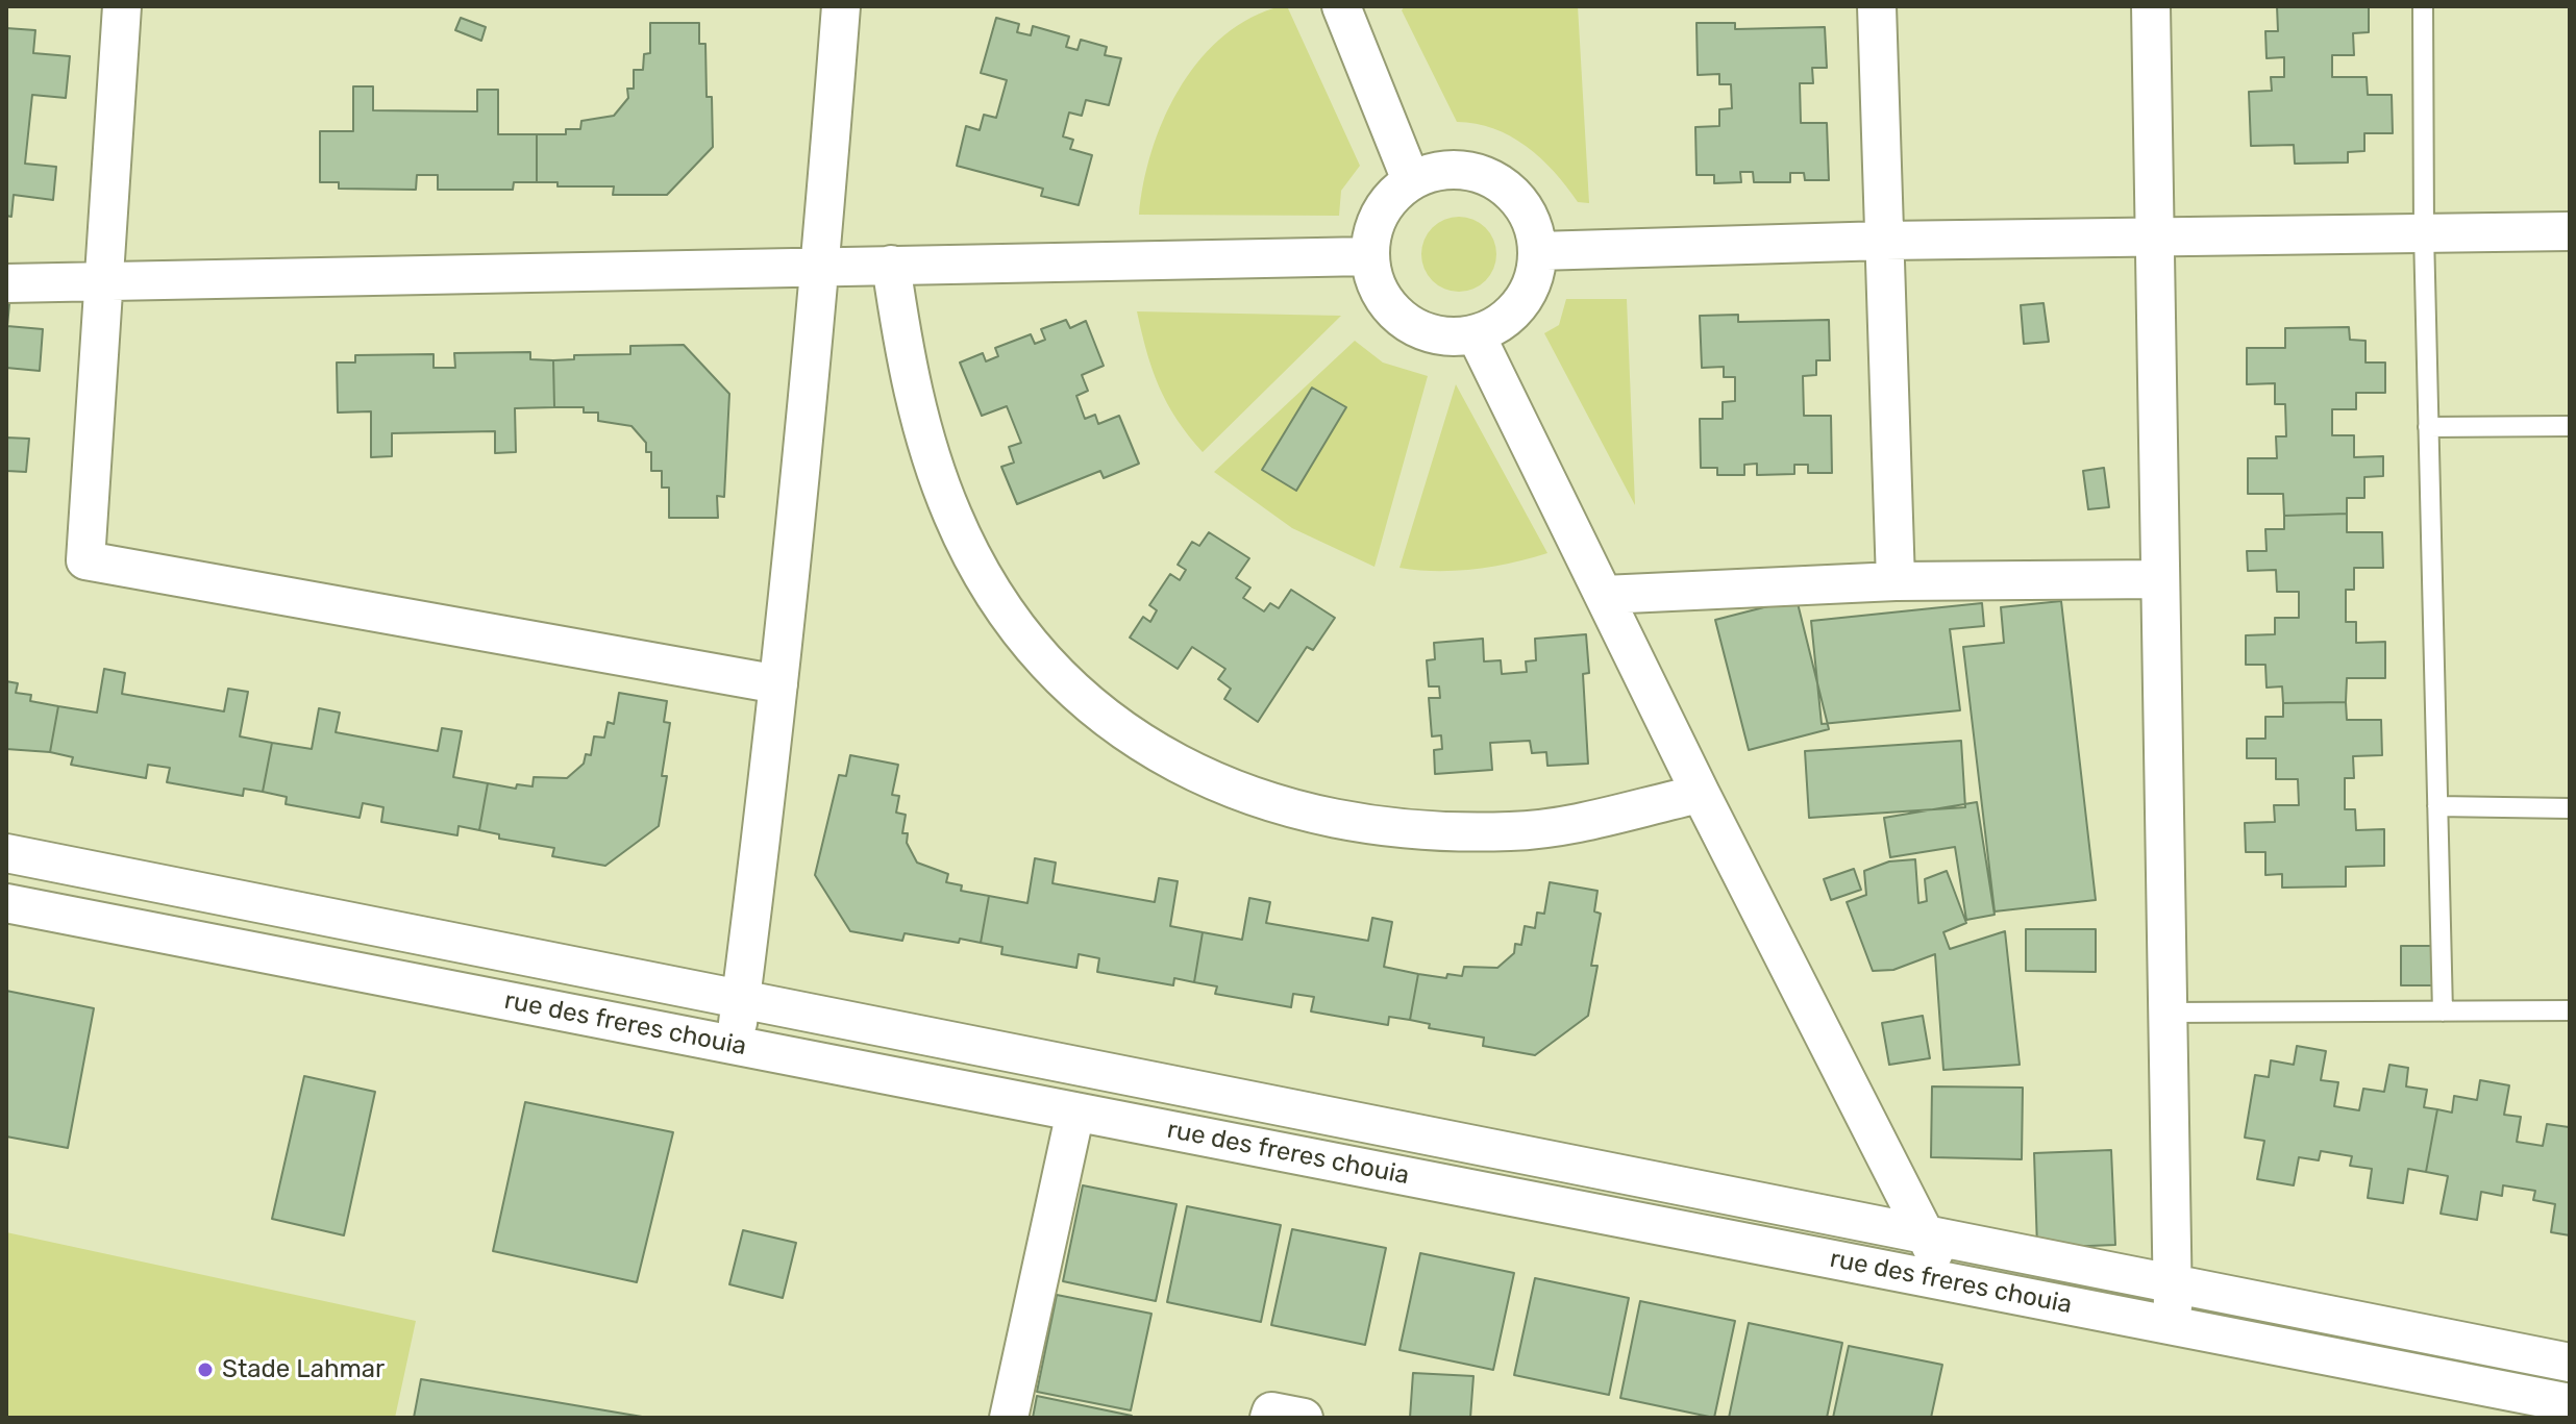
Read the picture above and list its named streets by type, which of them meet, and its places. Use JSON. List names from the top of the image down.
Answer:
{
  "streets": {
    "street": ["rue des freres chouia"]
  },
  "places": ["Stade Lahmar"]
}
